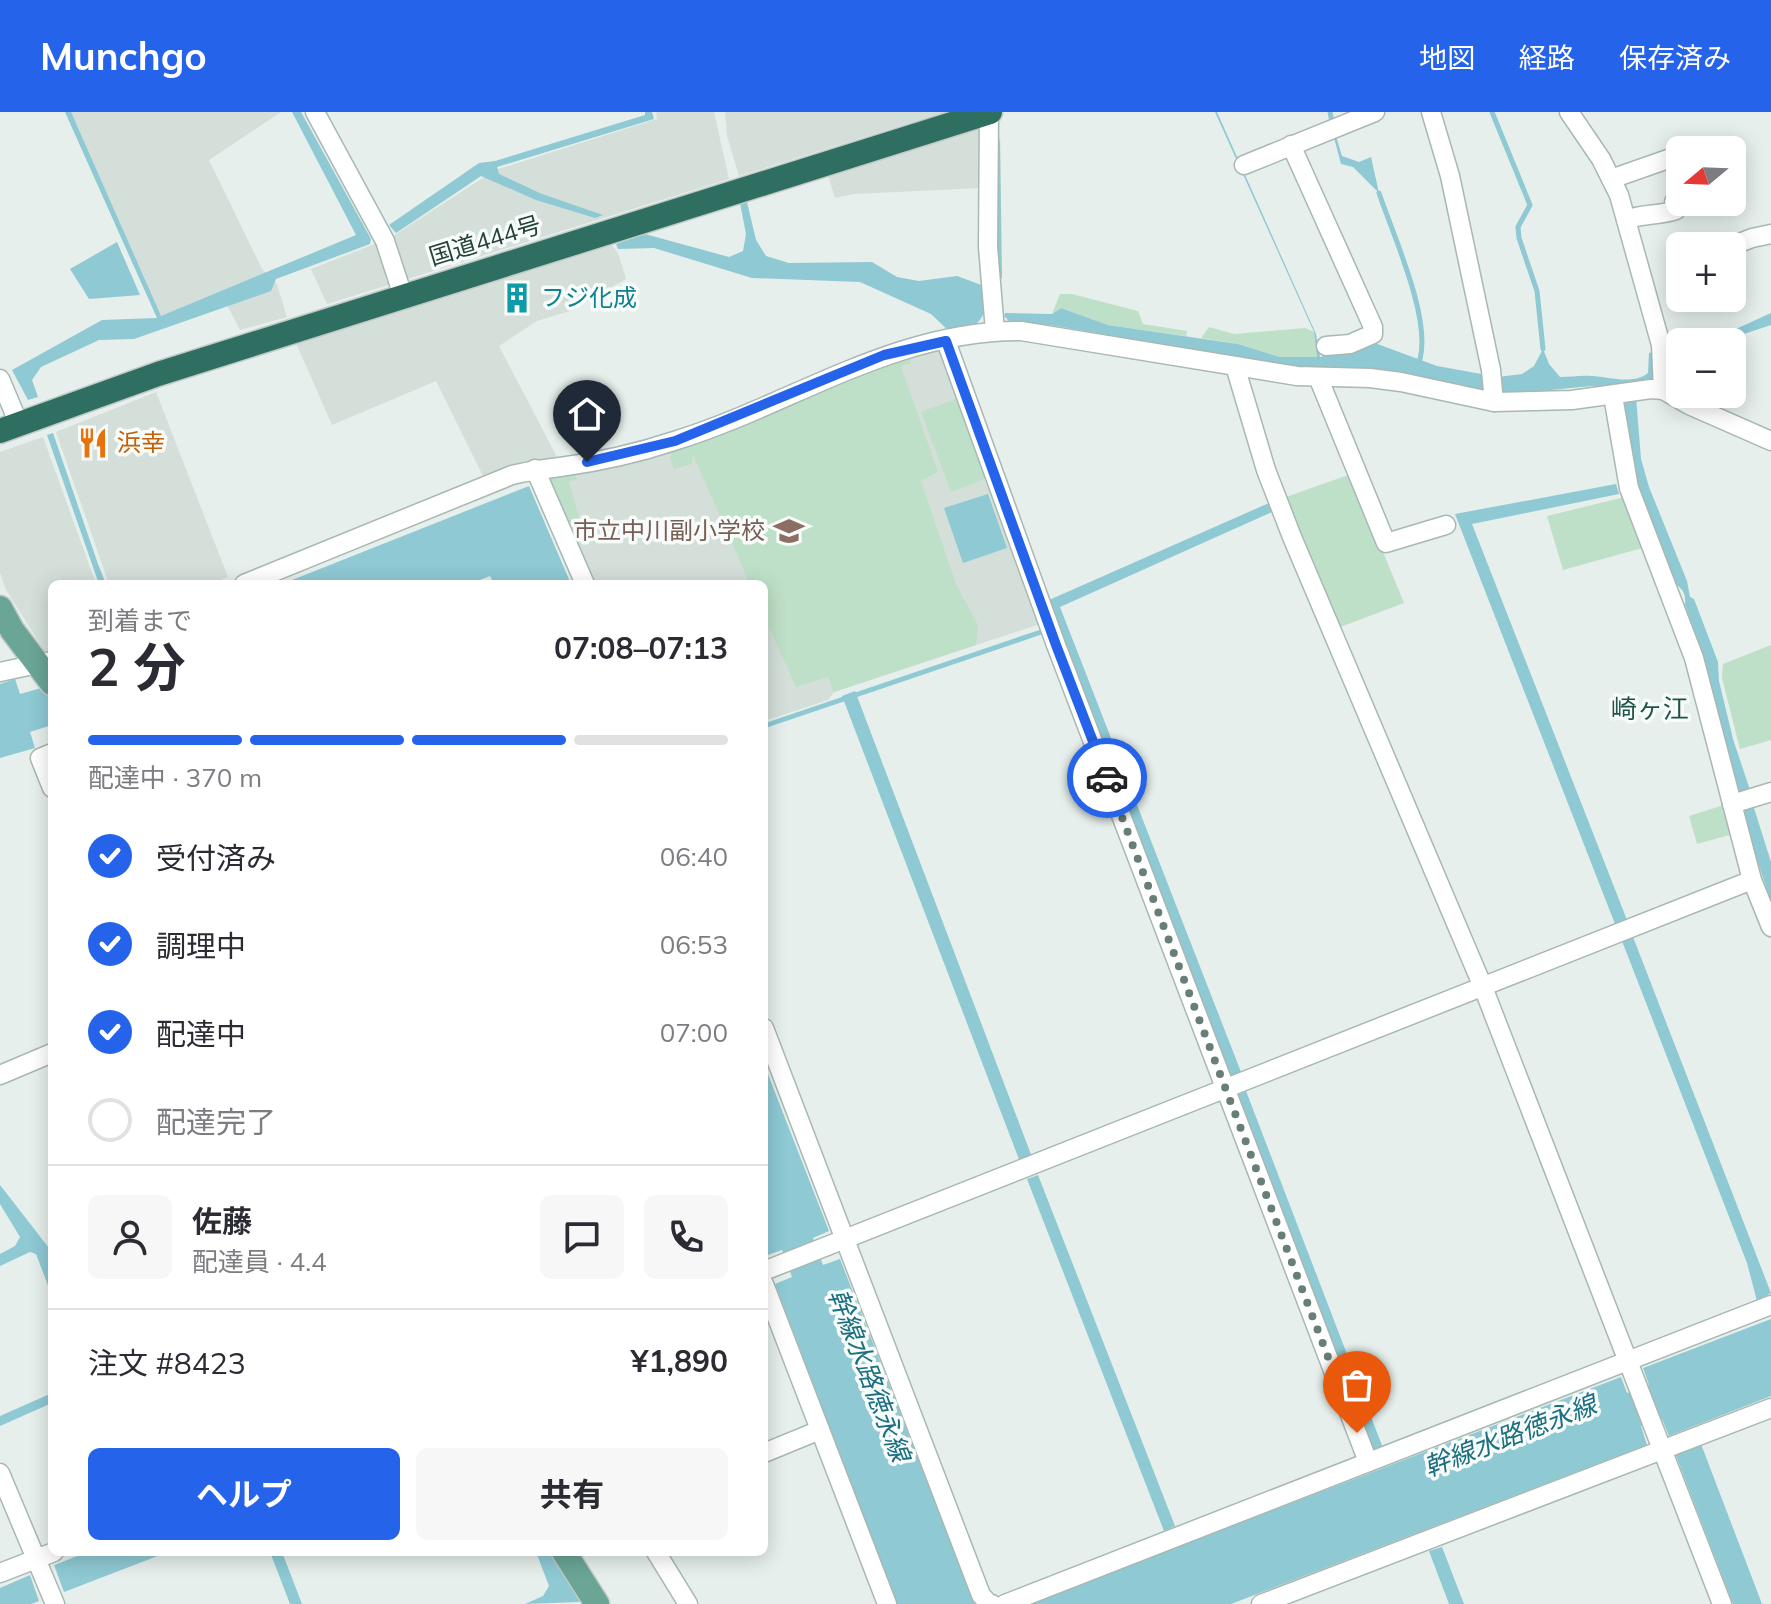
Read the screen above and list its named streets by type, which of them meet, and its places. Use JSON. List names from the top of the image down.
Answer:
{
  "streets": {
    "highway": ["国道444号"]
  },
  "districts": ["崎ヶ江"],
  "water": ["幹線水路徳永線"],
  "places": {
    "building": ["フジ化成"],
    "restaurant": ["浜幸"],
    "school or university": ["市立中川副小学校"]
  },
  "north": "left",
  "page": {
    "header": "Munchgo",
    "nav": ["地図", "経路", "保存済み"],
    "map_buttons": ["+", "−"],
    "heading": ["2 分", "到着まで", "07:08–07:13"],
    "panel": [
      "佐藤",
      "配達員 · 4.4",
      "注文 #8423",
      "¥1,890"
    ],
    "bar": "配達中 · 370 m",
    "list": [
      ["受付済み", "06:40"],
      ["調理中", "06:53"],
      ["配達中", "07:00"],
      "配達完了"
    ],
    "buttons": ["ヘルプ", "共有"]
  }
}
